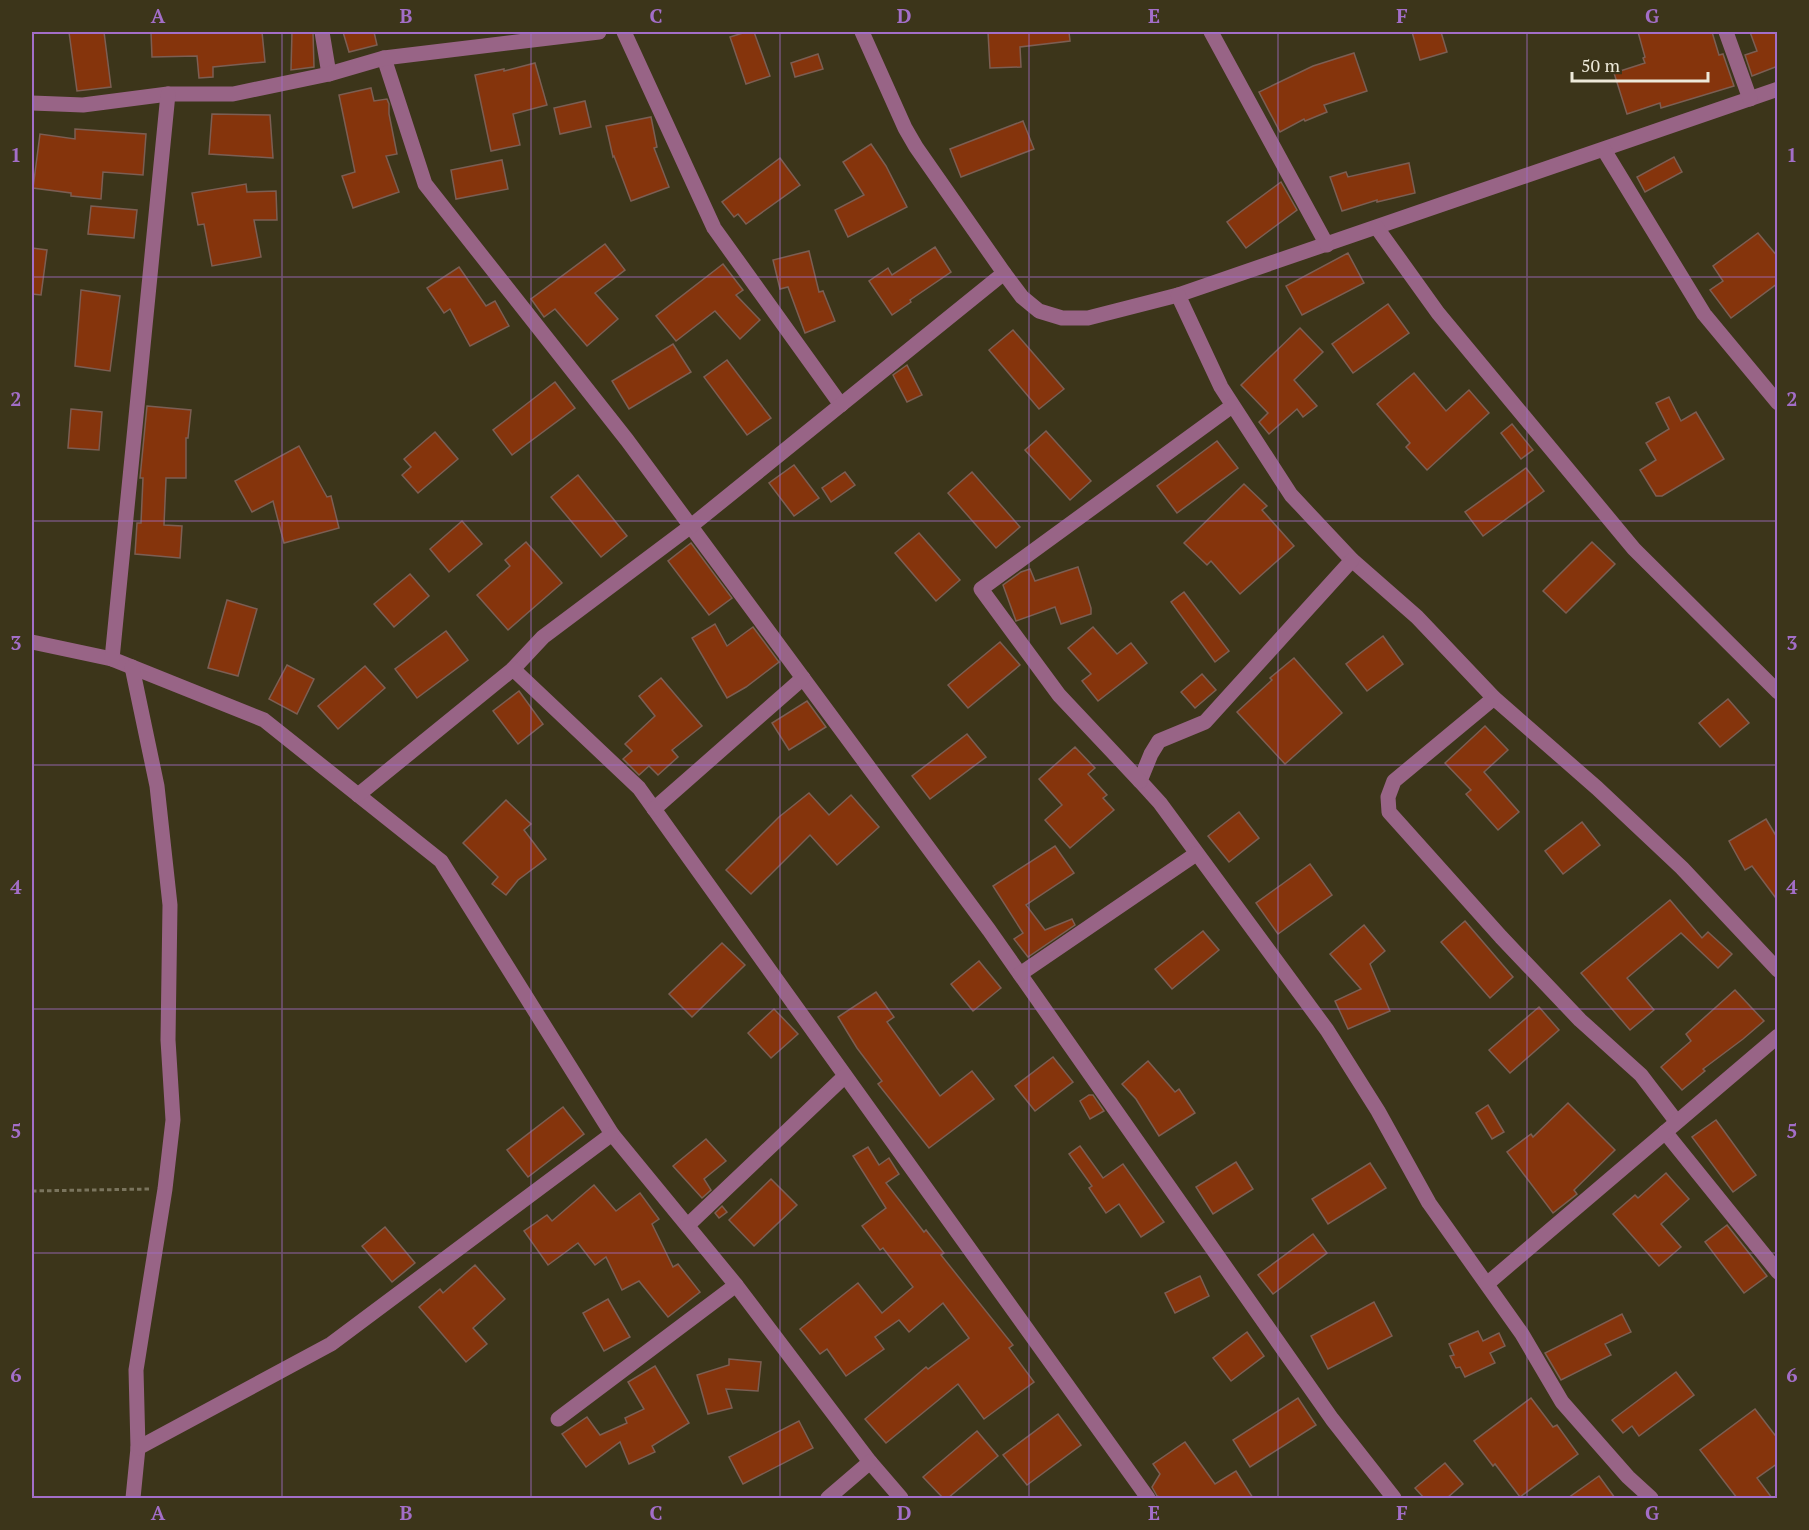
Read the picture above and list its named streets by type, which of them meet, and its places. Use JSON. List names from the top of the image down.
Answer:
{
  "scale_bar": "50 m",
  "grid": {
    "columns": [
      "A",
      "B",
      "C",
      "D",
      "E",
      "F",
      "G"
    ],
    "rows": [
      "1",
      "2",
      "3",
      "4",
      "5",
      "6"
    ]
  }
}
